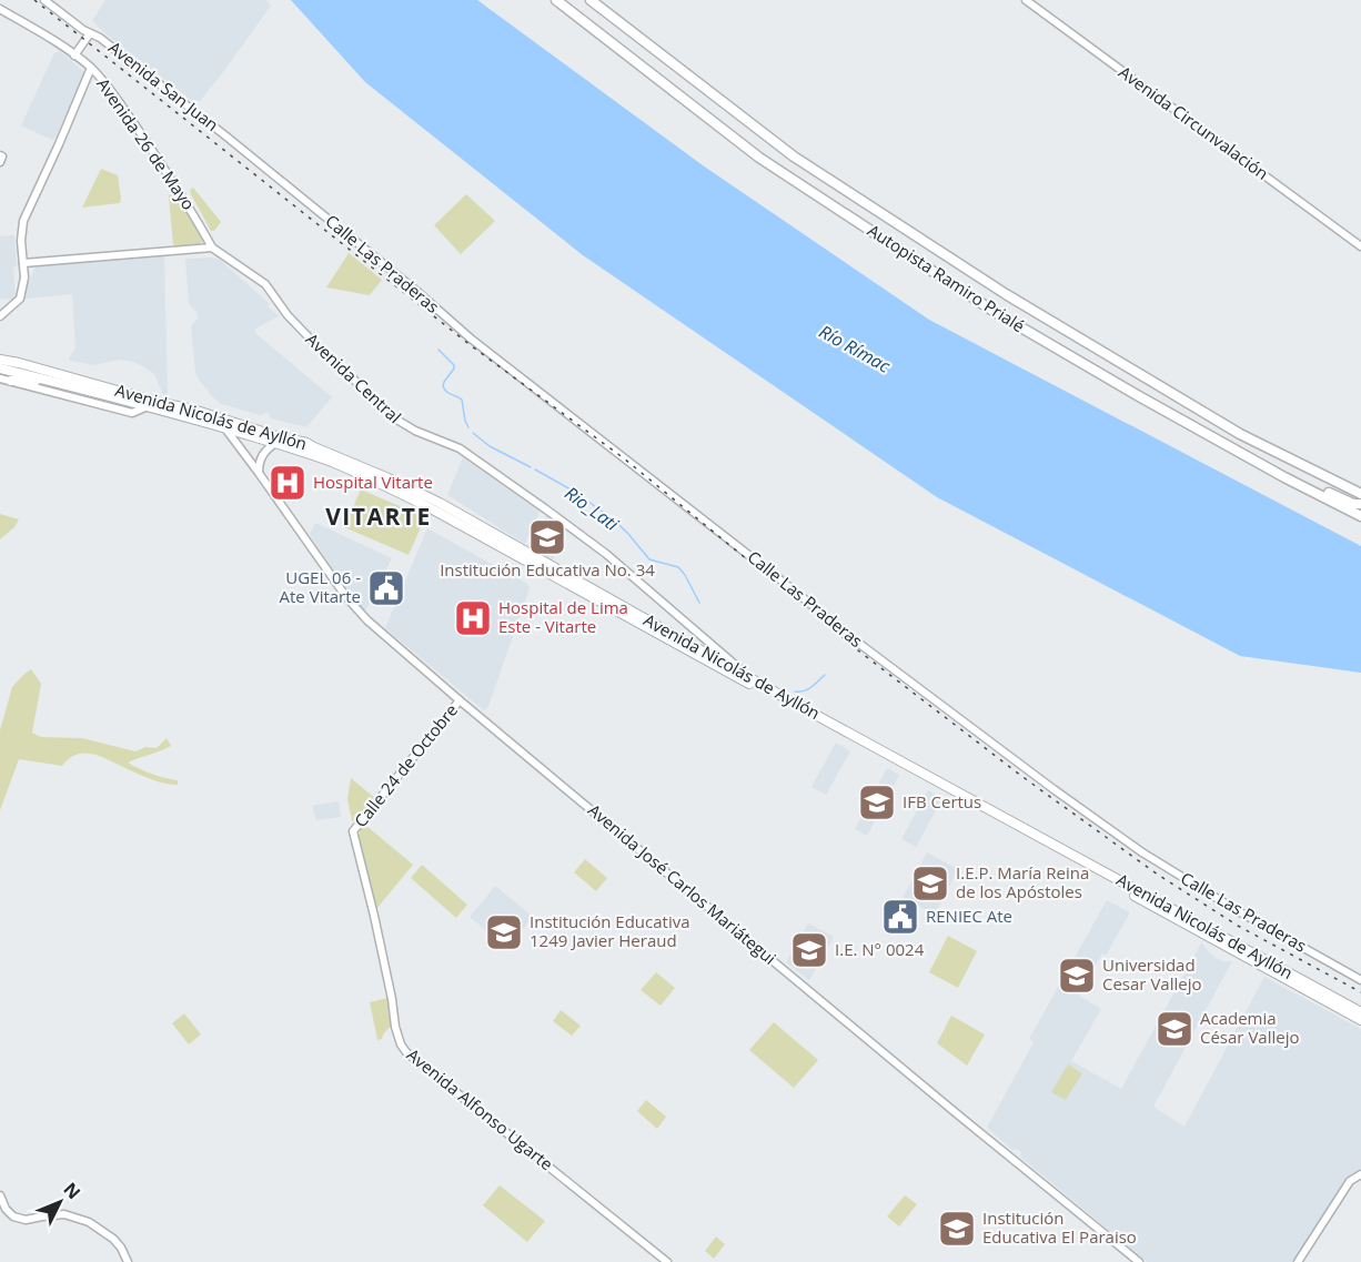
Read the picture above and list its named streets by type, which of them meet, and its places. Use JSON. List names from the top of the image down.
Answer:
{
  "streets": {
    "highway": ["Autopista Ramiro Prialé"],
    "main road": ["Avenida Nicolás de Ayllón"],
    "street": [
      "Avenida San Juan",
      "Avenida Circunvalación",
      "Avenida 26 de Mayo",
      "Calle Las Praderas",
      "Avenida Central",
      "Calle 24 de Octobre",
      "Avenida José Carlos Mariátegui",
      "Avenida Alfonso Ugarte"
    ]
  },
  "crossings": [
    ["Avenida San Juan", "Calle Las Praderas"],
    ["Avenida 26 de Mayo", "Avenida Central"],
    ["Avenida Central", "Avenida Nicolás de Ayllón"],
    ["Avenida Nicolás de Ayllón", "Avenida José Carlos Mariátegui"],
    ["Calle 24 de Octobre", "Avenida José Carlos Mariátegui"],
    ["Calle 24 de Octobre", "Avenida Alfonso Ugarte"]
  ],
  "districts": ["VITARTE"],
  "water": ["Río Rímac", "Rio_Lati"],
  "places": {
    "hospital": ["Hospital Vitarte", "Hospital de Lima Este - Vitarte"],
    "school or university": [
      "Institución Educativa No. 34",
      "IFB Certus",
      "I.E.P. María Reina de los Apóstoles",
      "Institución Educativa 1249 Javier Heraud",
      "I.E. N° 0024",
      "Universidad Cesar Vallejo",
      "Academia César Vallejo",
      "Institución Educativa El Paraiso"
    ],
    "public building": ["UGEL 06 - Ate Vitarte", "RENIEC Ate"]
  },
  "north": "top right"
}
